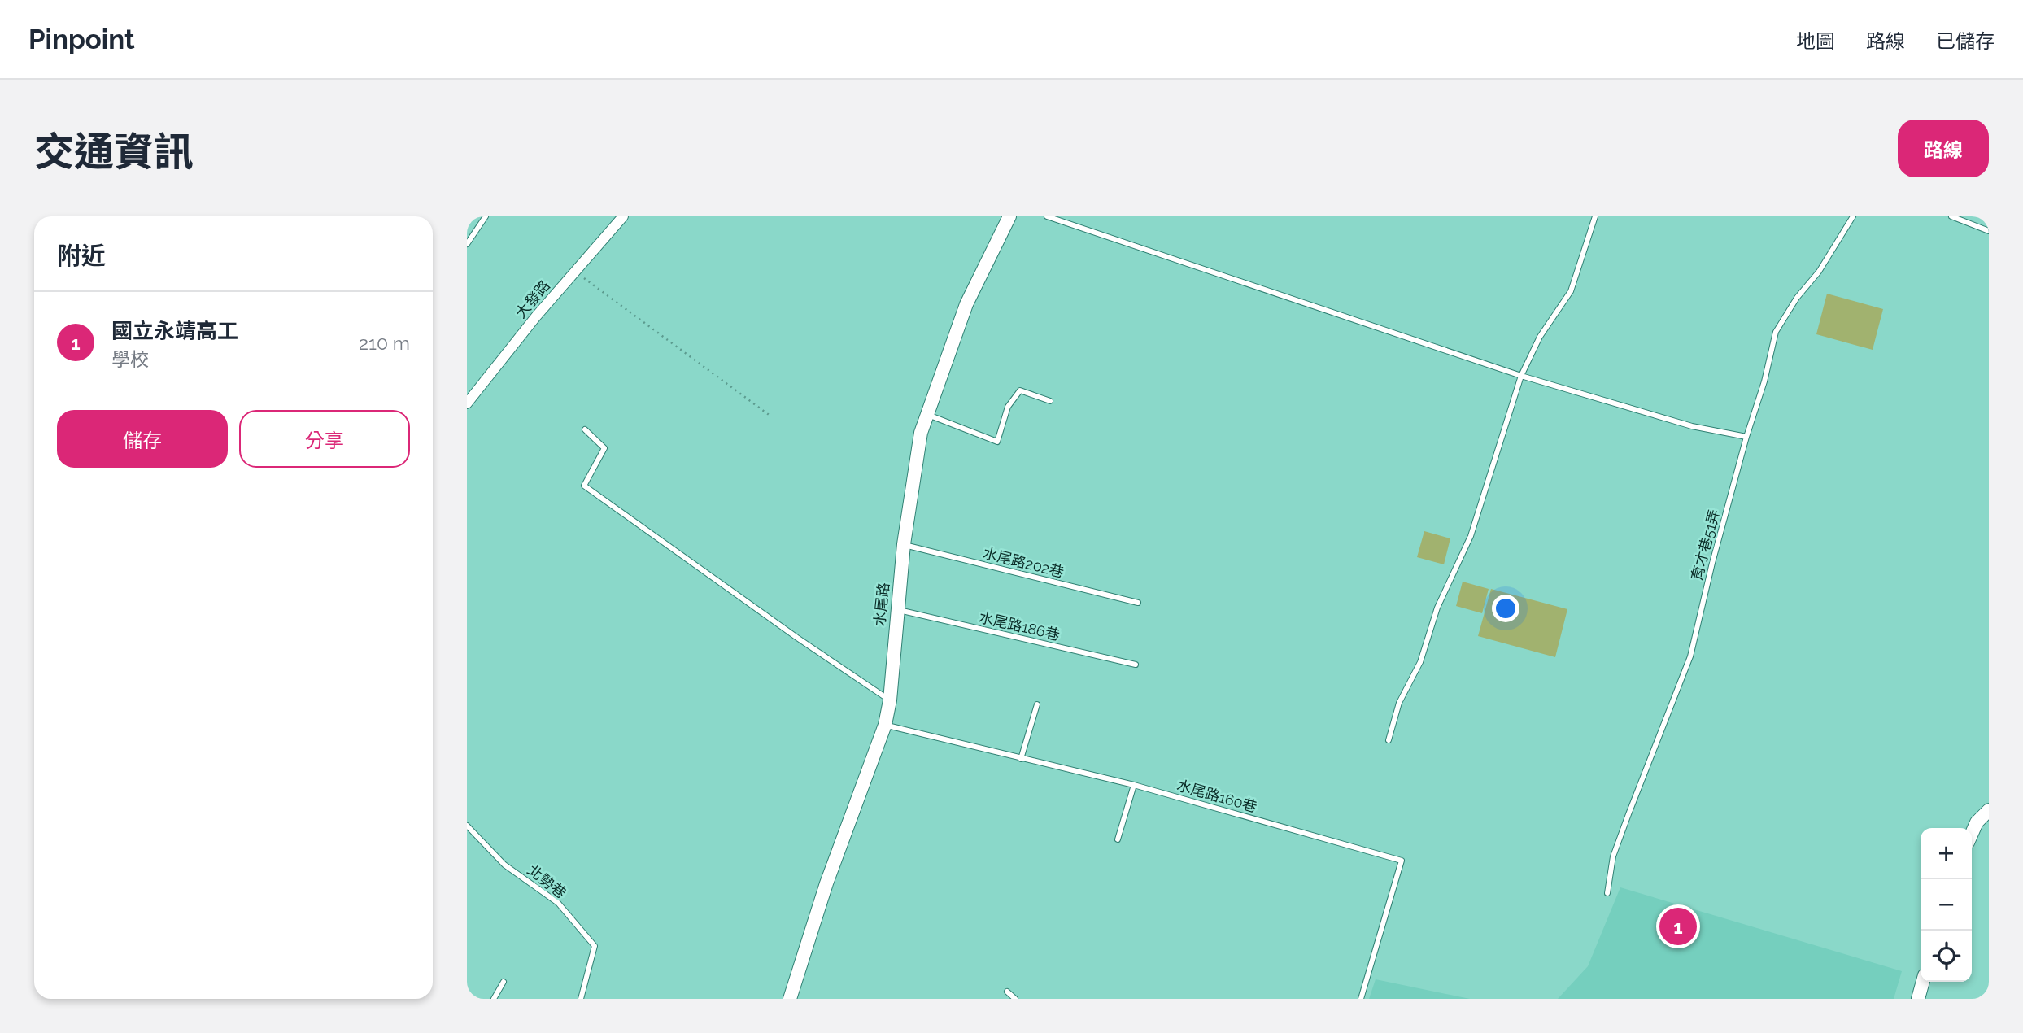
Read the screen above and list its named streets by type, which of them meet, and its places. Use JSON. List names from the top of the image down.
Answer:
{
  "streets": {
    "street": ["大發路", "水尾路"],
    "lane": [
      "育才巷51弄",
      "水尾路202巷",
      "水尾路186巷",
      "水尾路160巷",
      "北勢巷"
    ]
  },
  "crossings": [
    ["水尾路202巷", "水尾路"],
    ["水尾路", "水尾路186巷"],
    ["水尾路", "水尾路160巷"]
  ],
  "page": {
    "header": "Pinpoint",
    "nav": ["地圖", "路線", "已儲存"],
    "title": "交通資訊",
    "buttons": [
      "路線",
      ["儲存", "分享"]
    ],
    "heading": "附近",
    "list": [
      {
        "mark": "1",
        "name": "國立永靖高工",
        "note": "學校",
        "value": "210 m"
      }
    ],
    "map_buttons": ["+", "−"],
    "pins": "1"
  }
}
